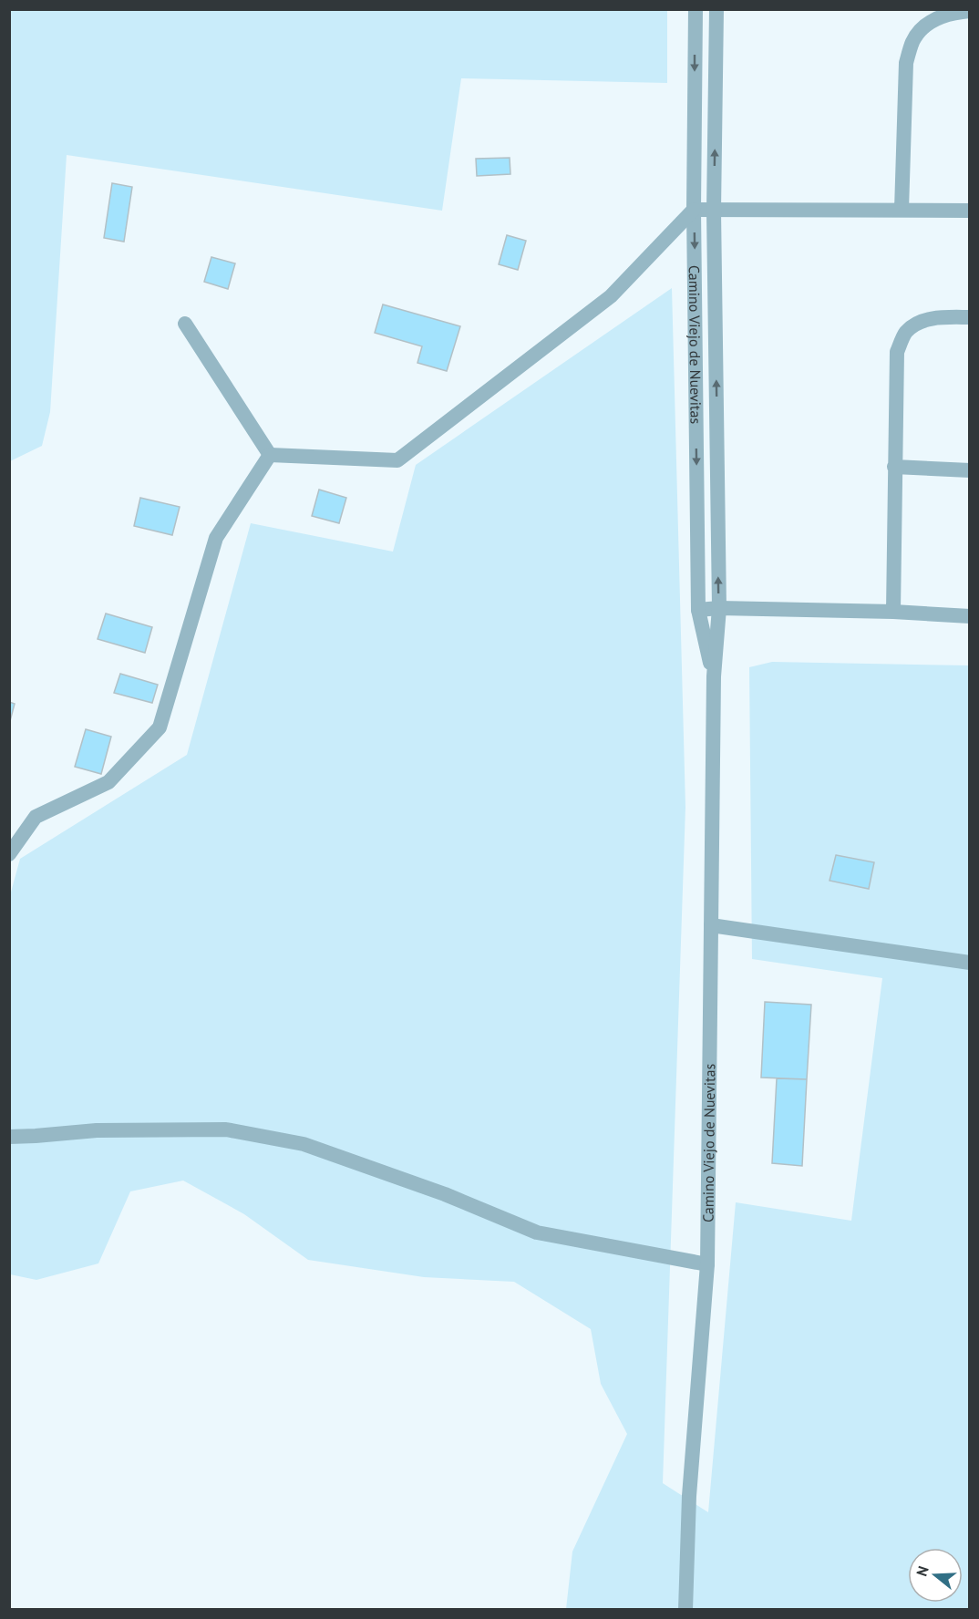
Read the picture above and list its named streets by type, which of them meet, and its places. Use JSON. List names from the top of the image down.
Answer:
{
  "streets": {
    "street": ["Camino Viejo de Nuevitas"]
  },
  "north": "left"
}
